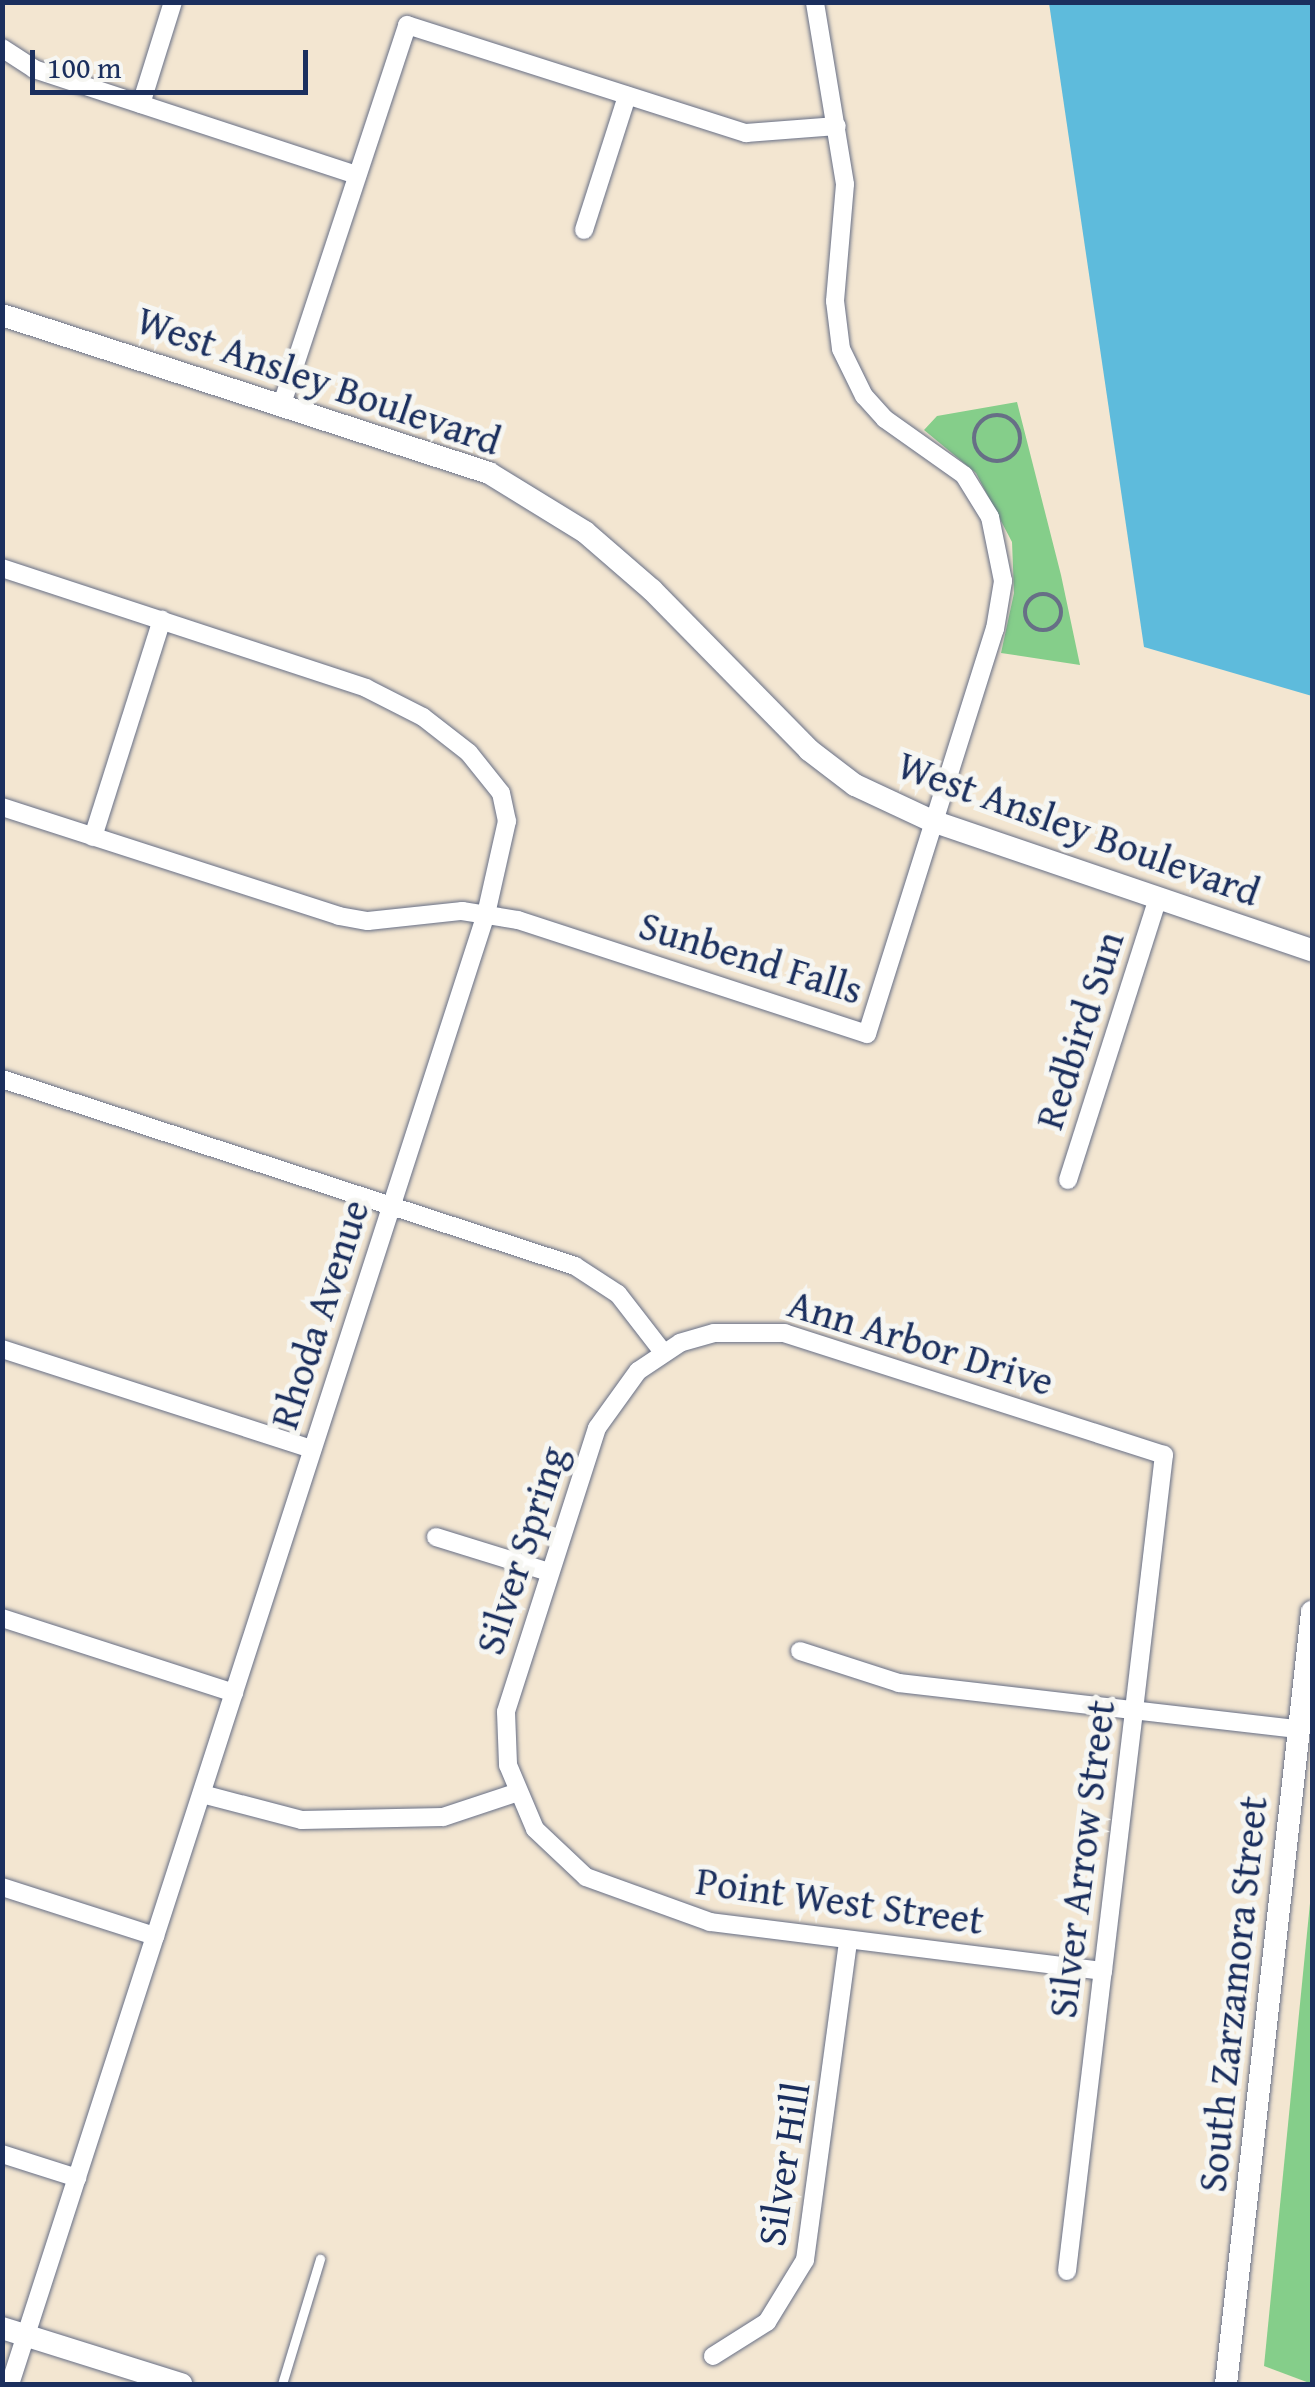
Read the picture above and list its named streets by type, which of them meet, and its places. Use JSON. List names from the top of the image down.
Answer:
{
  "streets": {
    "street": [
      "West Ansley Boulevard",
      "Sunbend Falls",
      "Redbird Sun",
      "Rhoda Avenue",
      "Ann Arbor Drive",
      "Silver Spring",
      "Silver Arrow Street",
      "Point West Street",
      "South Zarzamora Street",
      "Silver Hill"
    ]
  },
  "crossings": [
    ["West Ansley Boulevard", "Sunbend Falls"],
    ["West Ansley Boulevard", "Redbird Sun"],
    ["Sunbend Falls", "Rhoda Avenue"],
    ["Ann Arbor Drive", "Silver Spring"],
    ["Ann Arbor Drive", "Silver Arrow Street"],
    ["Silver Spring", "Point West Street"],
    ["Silver Arrow Street", "Point West Street"],
    ["Point West Street", "Silver Hill"]
  ],
  "scale_bar": "100 m"
}
